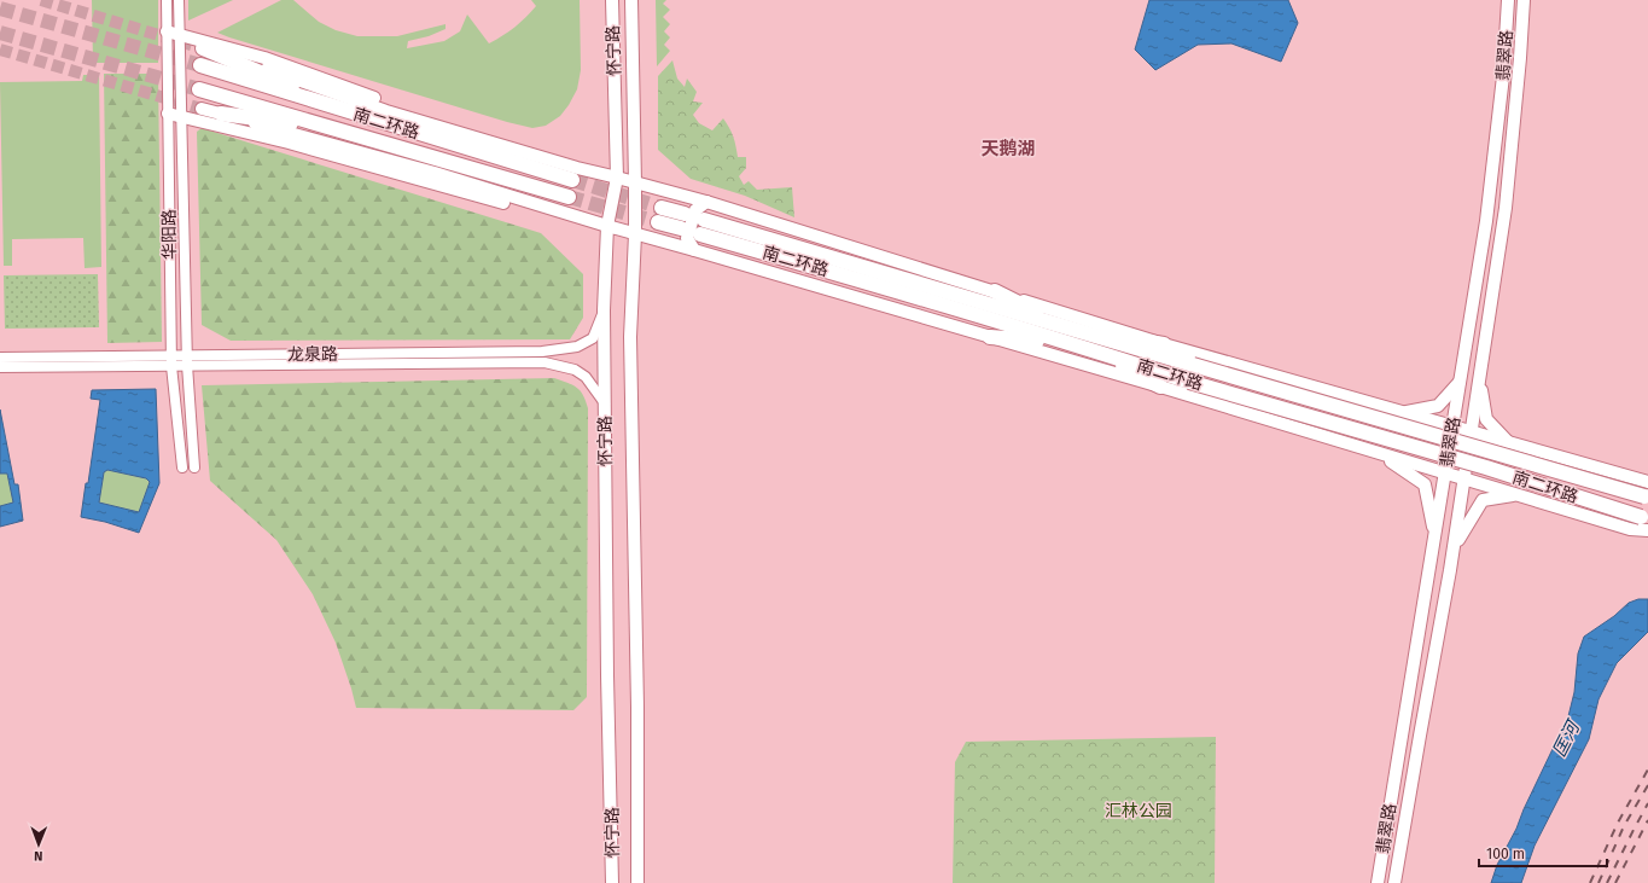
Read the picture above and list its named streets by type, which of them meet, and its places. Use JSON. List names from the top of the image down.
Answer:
{
  "streets": {
    "highway": ["南二环路"],
    "main road": ["怀宁路", "翡翠路"],
    "street": ["华阳路", "龙泉路"]
  },
  "crossings": [
    ["怀宁路", "龙泉路"],
    ["华阳路", "龙泉路"]
  ],
  "districts": ["天鹅湖"],
  "water": ["匡河"],
  "parks": ["汇林公园"],
  "scale_bar": "100 m",
  "north": "bottom"
}
